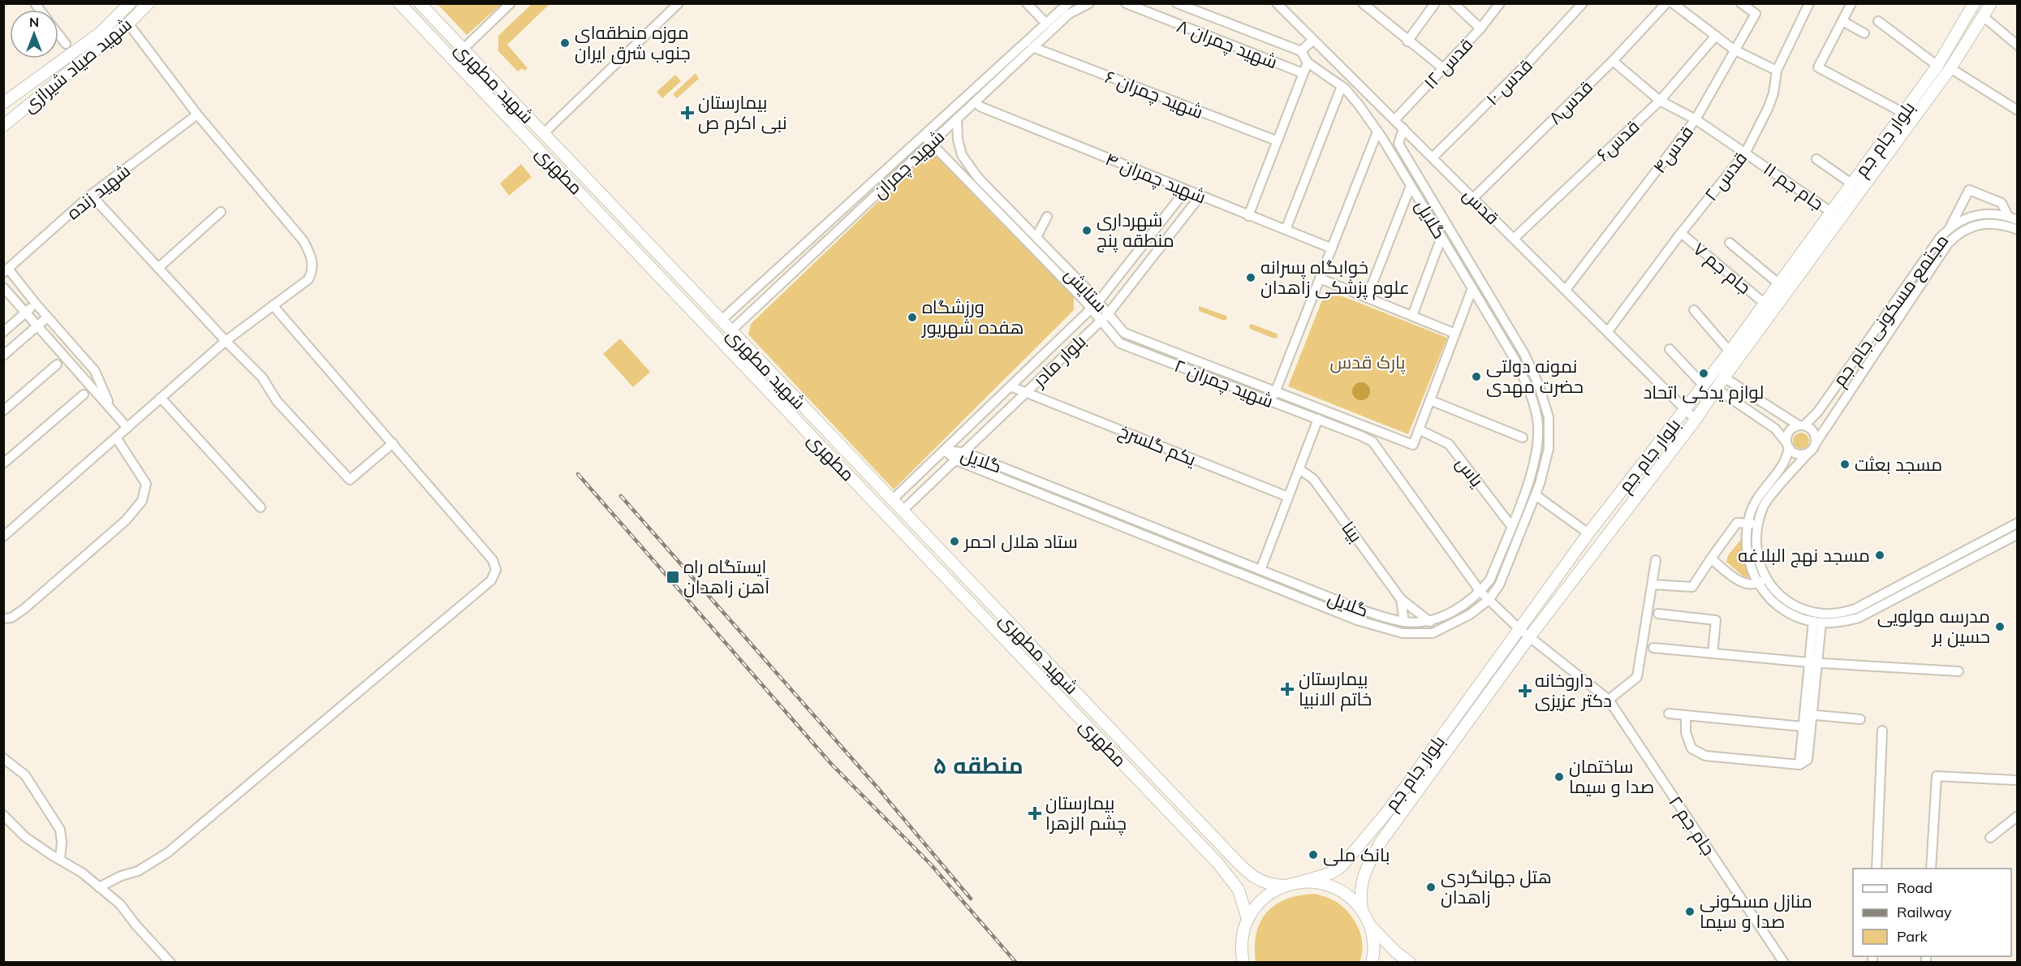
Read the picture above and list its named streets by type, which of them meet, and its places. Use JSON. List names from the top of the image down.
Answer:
{
  "streets": {
    "main road": [
      "شهید صیاد شیرازی",
      "شهید مطهری",
      "بلوار جام جم",
      "مطهری"
    ],
    "street": [
      "شهید چمران ۸",
      "قدس ۱۲",
      "قدس ۱۰",
      "شهید چمران ۶",
      "قدس۸",
      "قدس۶",
      "قدس۴",
      "شهید چمران",
      "قدس ۲",
      "شهید چمران ۴",
      "جام جم ۱۱",
      "شهید زنده",
      "قدس",
      "گلایل",
      "جام جم ۷",
      "ستایش",
      "مجتمع مسکونی جام جم",
      "بلوار مادر",
      "شهید چمران ۲",
      "یکم گلسرخ",
      "یاس",
      "بینا",
      "جام جم ۲"
    ]
  },
  "crossings": [
    ["قدس ۱۲", "قدس"],
    ["قدس ۱۰", "قدس"],
    ["شهید مطهری", "بلوار جام جم"],
    ["شهید مطهری", "شهید چمران"],
    ["شهید مطهری", "بلوار مادر"],
    ["شهید چمران ۶", "شهید چمران"],
    ["قدس۸", "جام جم ۱۱"],
    ["قدس۸", "قدس"],
    ["بلوار جام جم", "جام جم ۱۱"],
    ["بلوار جام جم", "قدس"],
    ["بلوار جام جم", "جام جم ۷"],
    ["بلوار جام جم", "شهید چمران ۲"],
    ["بلوار جام جم", "جام جم ۲"],
    ["قدس۶", "جام جم ۱۱"],
    ["قدس۶", "قدس"],
    ["قدس۴", "جام جم ۱۱"],
    ["قدس۴", "قدس"],
    ["شهید چمران", "ستایش"],
    ["شهید چمران", "شهید چمران ۲"],
    ["قدس ۲", "جام جم ۱۱"],
    ["قدس ۲", "قدس"],
    ["قدس ۲", "جام جم ۷"],
    ["شهید چمران ۴", "بلوار مادر"],
    ["قدس", "گلایل"],
    ["گلایل", "بلوار مادر"],
    ["گلایل", "شهید چمران ۲"],
    ["گلایل", "یاس"],
    ["ستایش", "بلوار مادر"],
    ["ستایش", "یاس"],
    ["بلوار مادر", "شهید چمران ۲"],
    ["بلوار مادر", "یکم گلسرخ"],
    ["شهید چمران ۲", "جام جم ۲"]
  ],
  "districts": ["منطقه ۵"],
  "parks": ["پارک قدس"],
  "places": {
    "other": [
      "موزه منطقه‌ای جنوب شرق ایران",
      "شهرداری منطقه پنج",
      "خوابگاه پسرانه علوم پزشکی زاهدان",
      "ورزشگاه هفده شهریور",
      "لوازم یدکی اتحاد",
      "نمونه دولتی حضرت مهدی",
      "مسجد بعثت",
      "ستاد هلال احمر",
      "مسجد نهج البلاغه",
      "مدرسه مولویی حسین بر",
      "ساختمان صدا و سیما",
      "بانک ملی",
      "هتل جهانگردی زاهدان",
      "منازل مسکونی صدا و سیما"
    ],
    "health": [
      "بیمارستان نبی اکرم ص",
      "بیمارستان خاتم الانبیا",
      "داروخانه دکتر عزیزی",
      "بیمارستان چشم الزهرا"
    ],
    "transit": ["ایستگاه راه آهن زاهدان"]
  },
  "legend": ["Road", "Railway", "Park"],
  "north": "top"
}
